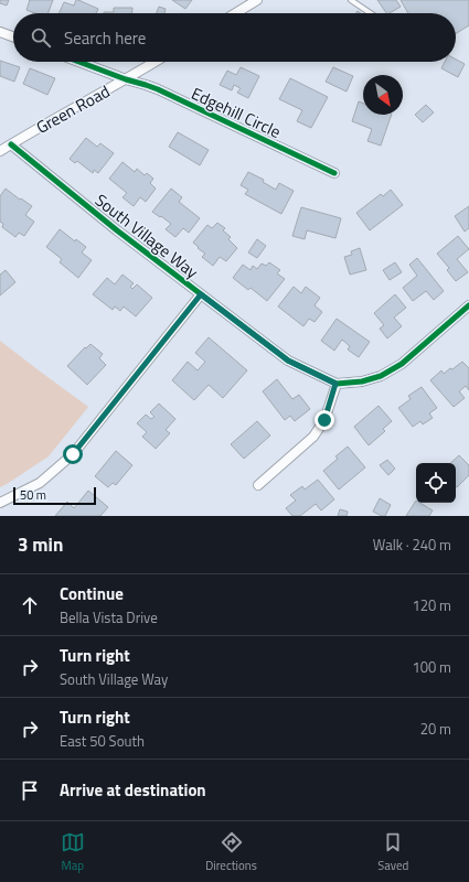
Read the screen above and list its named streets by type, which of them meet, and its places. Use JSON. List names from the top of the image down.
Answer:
{
  "streets": {
    "street": ["Green Road", "Edgehill Circle", "South Village Way"]
  },
  "crossings": [
    ["Green Road", "Edgehill Circle"],
    ["Green Road", "South Village Way"]
  ],
  "scale_bar": "50 m",
  "north": "bottom right",
  "page": {
    "search": "Search here",
    "scale": "50 m",
    "heading": ["3 min", "Walk · 240 m"],
    "list": [
      ["Continue", "Bella Vista Drive", "120 m"],
      ["Turn right", "South Village Way", "100 m"],
      ["Turn right", "East 50 South", "20 m"],
      "Arrive at destination"
    ],
    "nav": ["Map", "Directions", "Saved"]
  }
}
